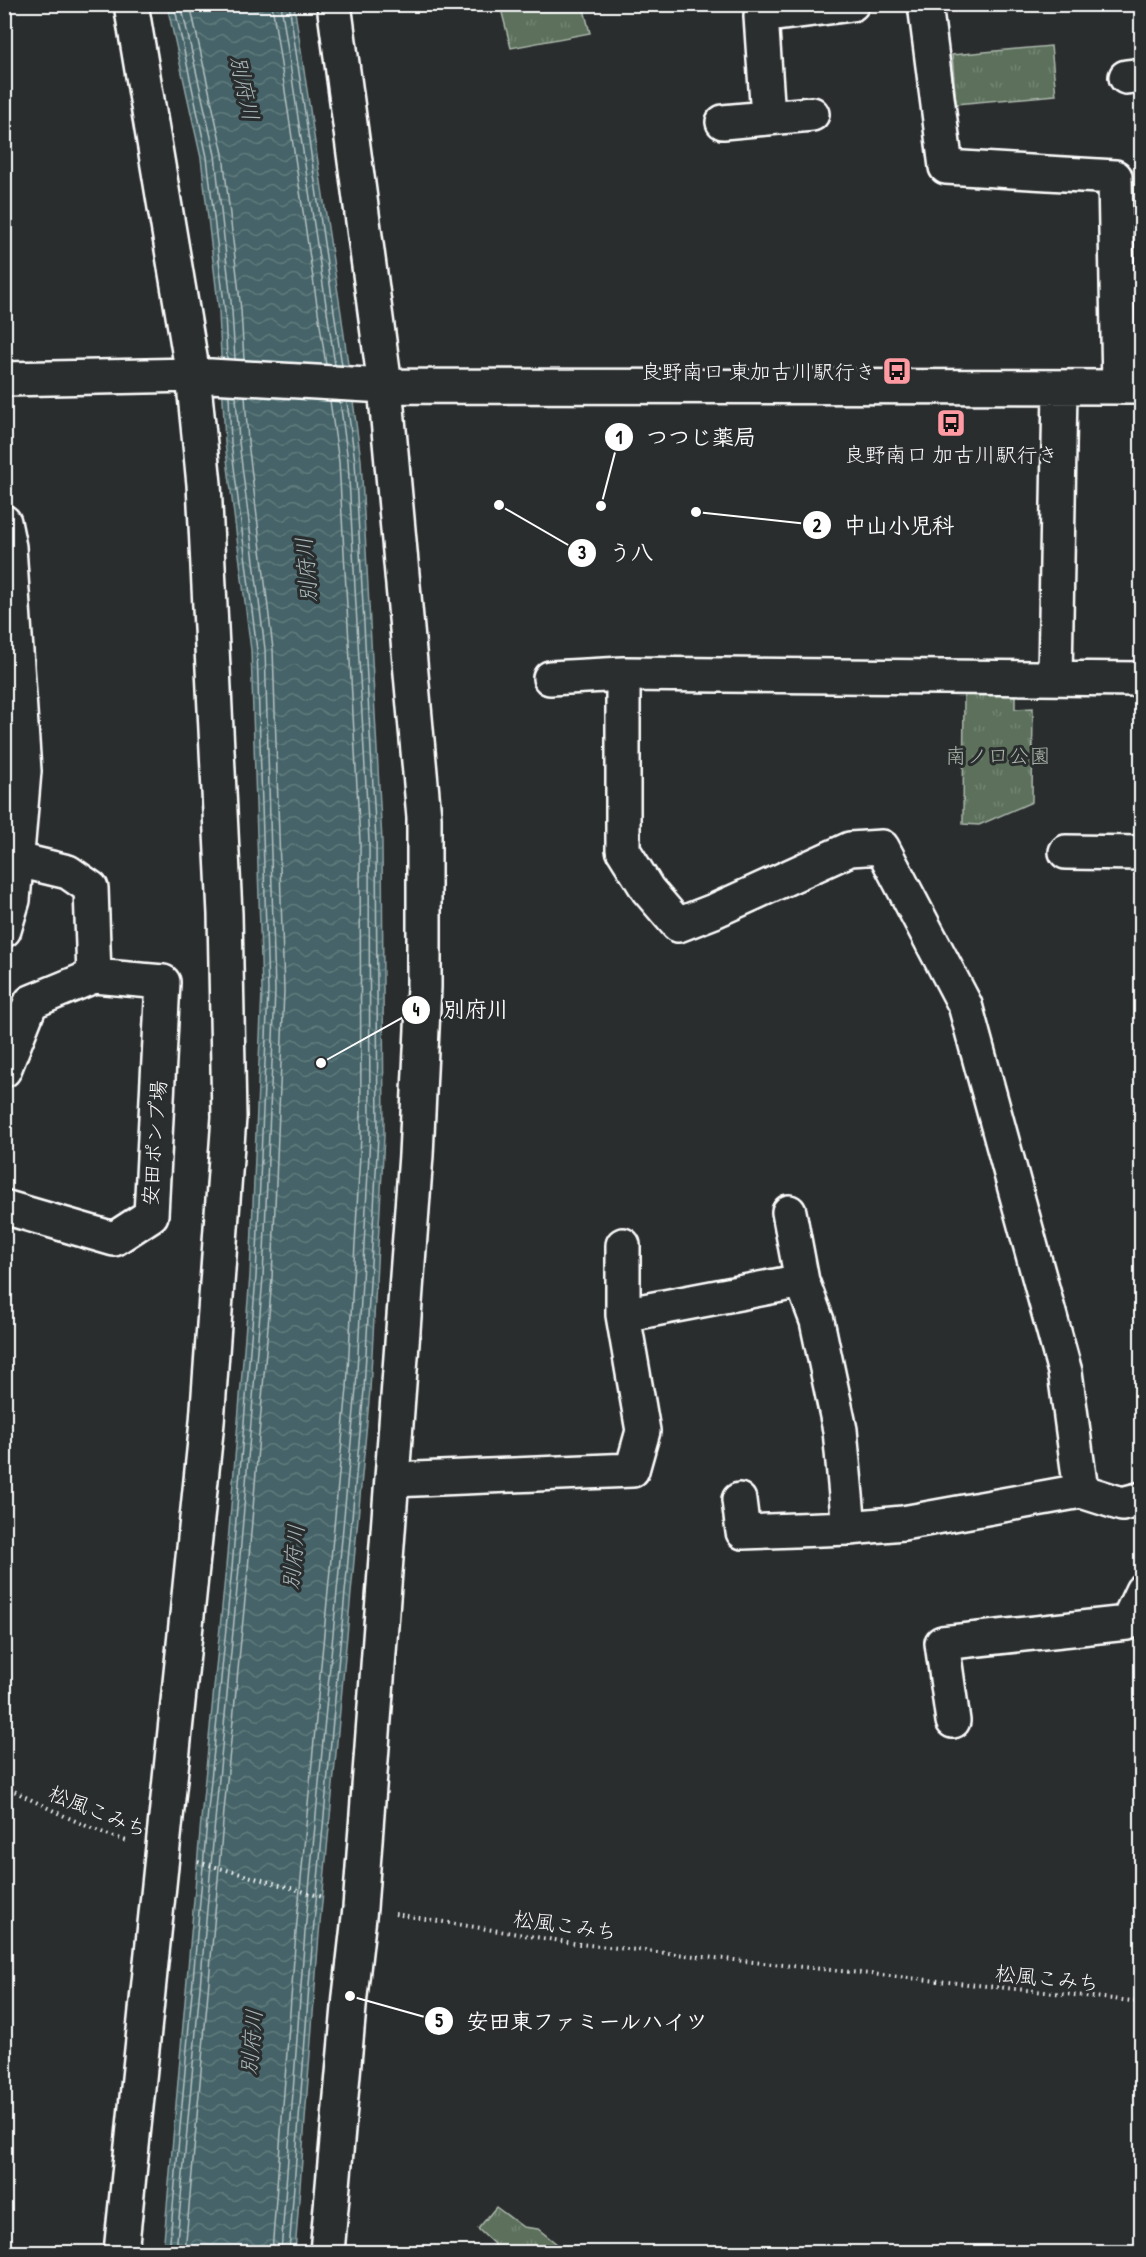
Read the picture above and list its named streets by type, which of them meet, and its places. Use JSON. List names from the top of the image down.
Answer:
{
  "streets": {
    "street": ["安田ポンプ場"],
    "path": ["松風こみち"]
  },
  "water": ["別府川"],
  "parks": ["南ノ口公園"],
  "places": {
    "bus stop": ["良野南口 東加古川駅行き", "良野南口 加古川駅行き"],
    "other": [
      "う八",
      "つつじ薬局",
      "中山小児科",
      "別府川",
      "安田東ファミールハイツ"
    ]
  }
}
